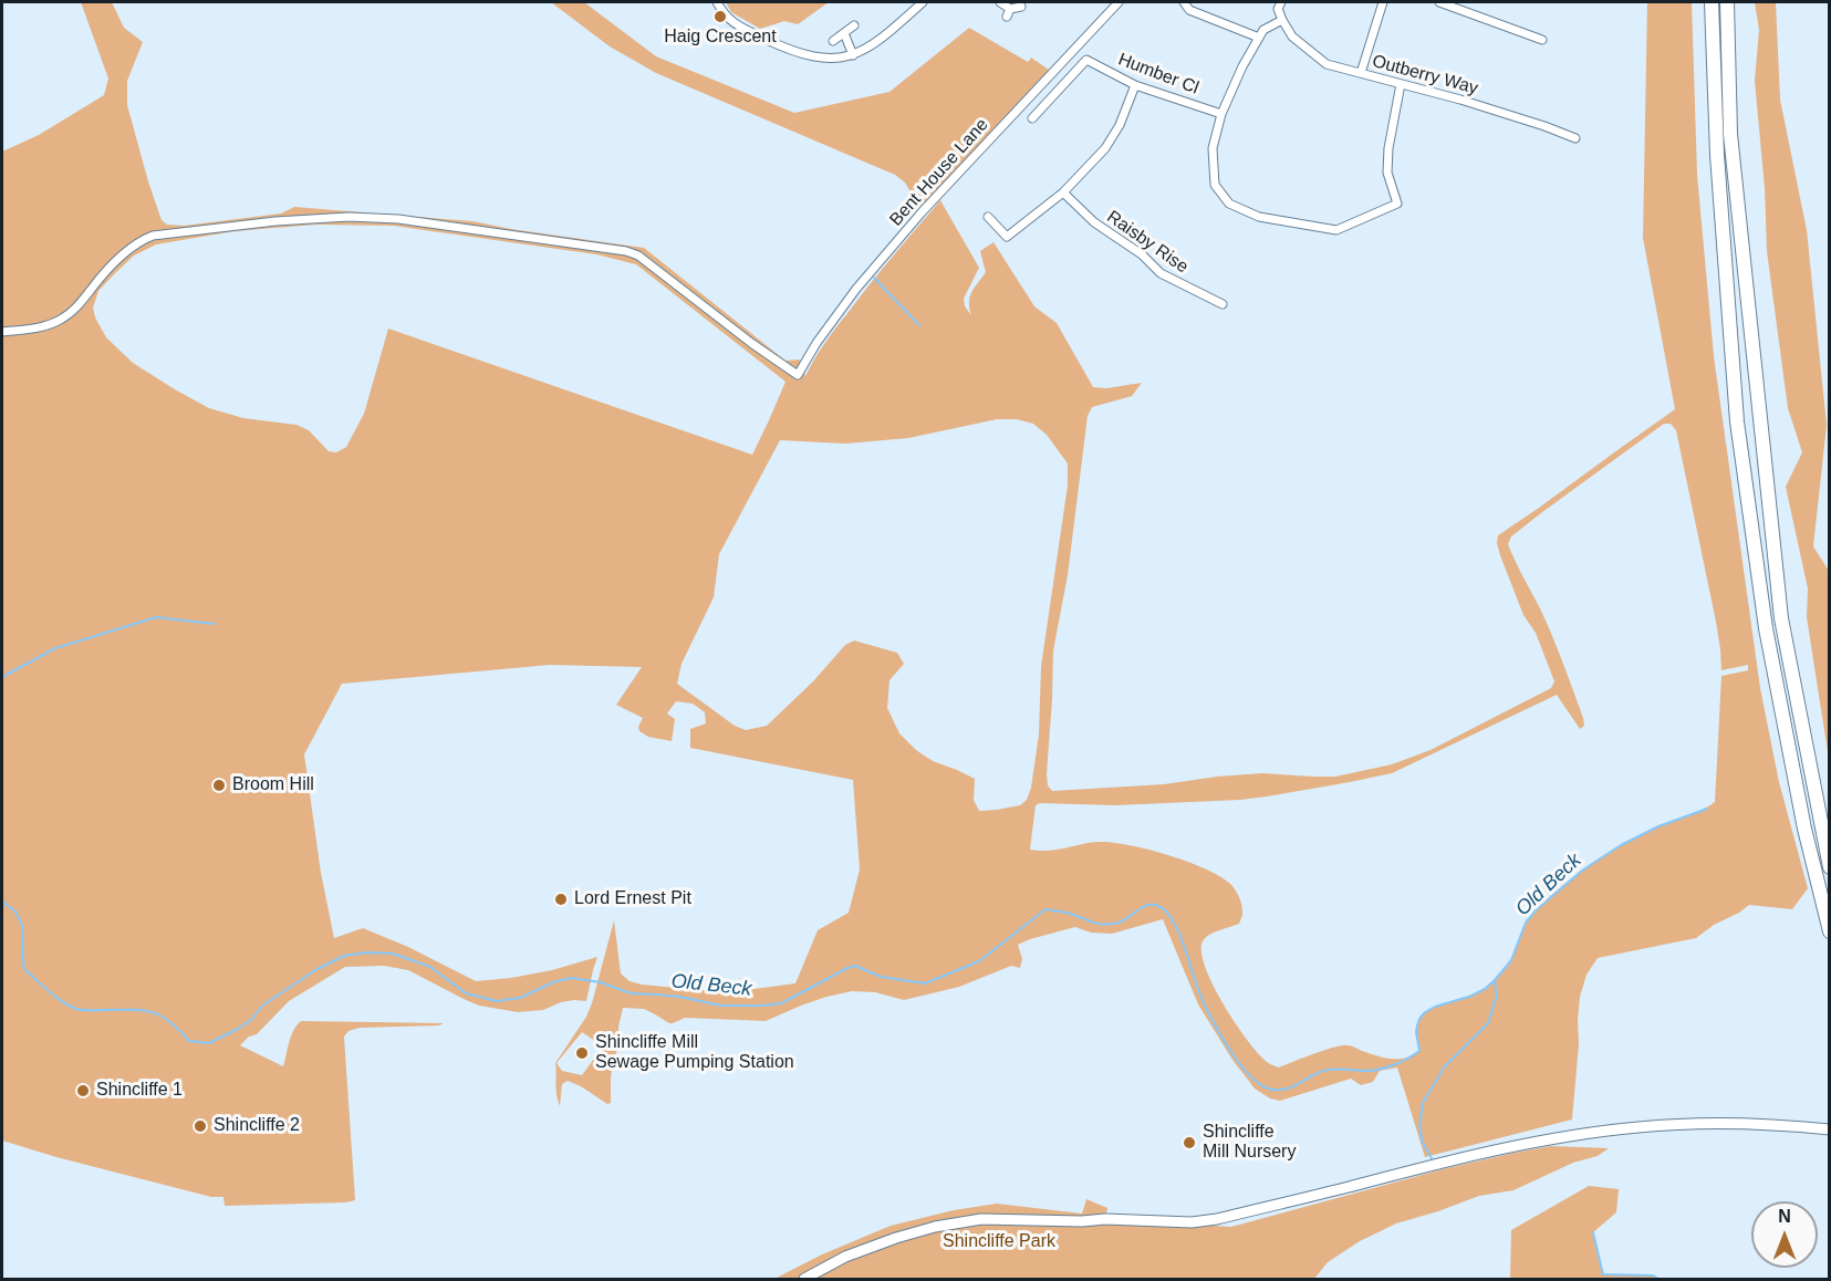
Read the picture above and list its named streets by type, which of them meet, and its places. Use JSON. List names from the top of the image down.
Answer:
{
  "streets": {
    "street": [
      "Humber Cl",
      "Outberry Way",
      "Bent House Lane",
      "Raisby Rise"
    ]
  },
  "water": ["Old Beck"],
  "parks": ["Shincliffe Park"],
  "places": [
    "Haig Crescent",
    "Broom Hill",
    "Lord Ernest Pit",
    "Shincliffe Mill Sewage Pumping Station",
    "Shincliffe 1",
    "Shincliffe 2",
    "Shincliffe Mill Nursery"
  ],
  "north": "top"
}
